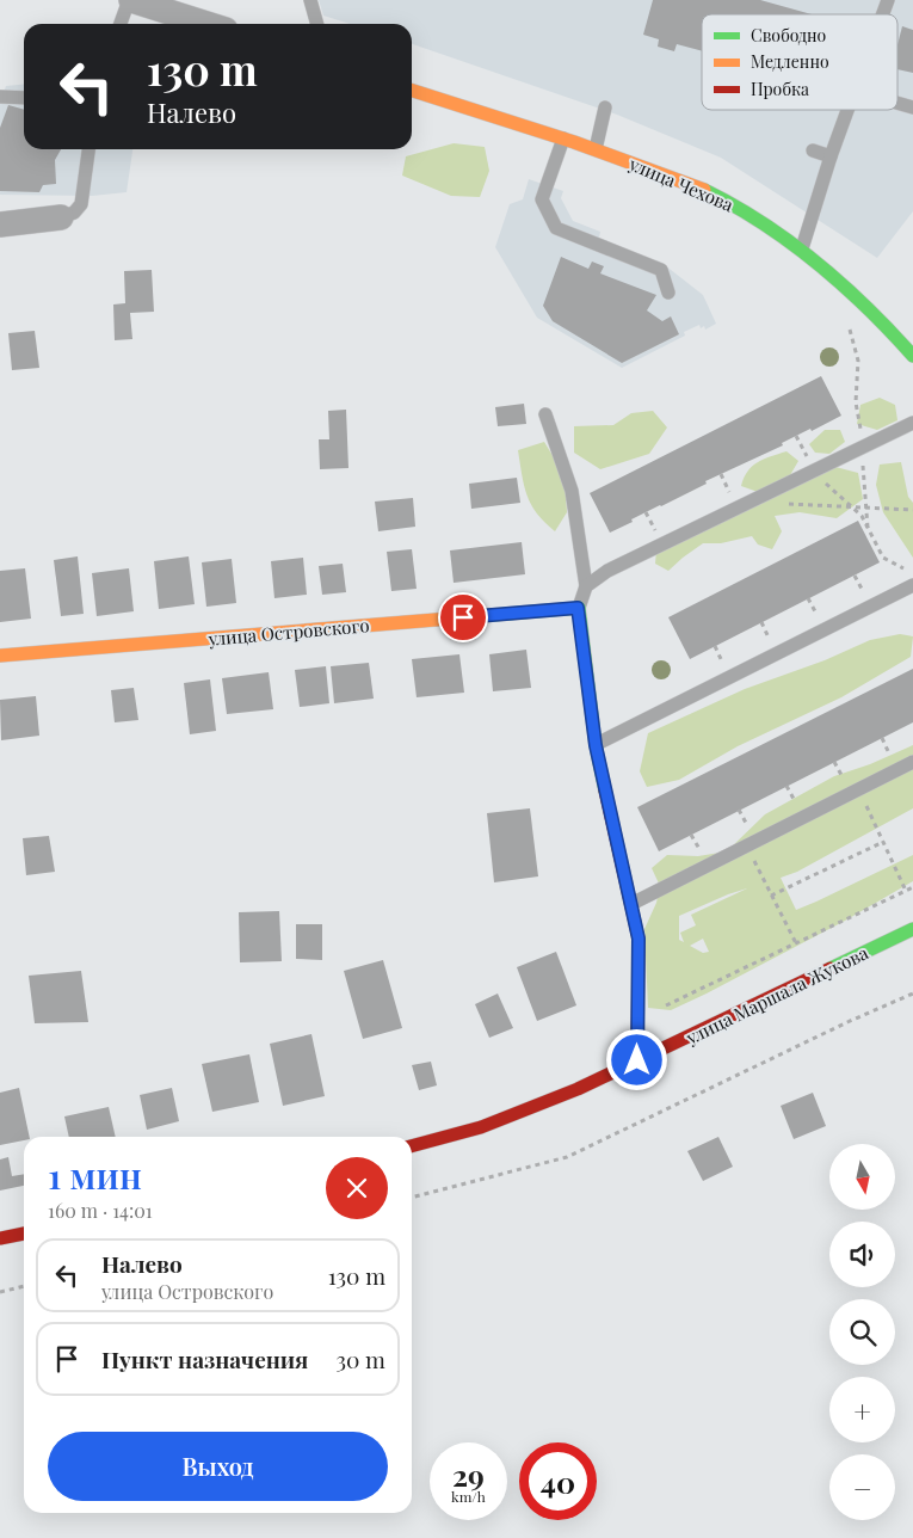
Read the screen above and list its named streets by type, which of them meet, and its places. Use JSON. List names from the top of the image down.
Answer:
{
  "streets": {
    "street": ["улица Чехова", "улица Островского", "улица Маршала Жукова"]
  },
  "legend": ["Свободно", "Медленно", "Пробка"],
  "north": "bottom",
  "page": {
    "turn": ["130 m", "Налево"],
    "heading": ["1 мин", "160 m · 14:01"],
    "map_buttons": ["+", "−"],
    "list": [
      {
        "name": "Налево",
        "note": "улица Островского",
        "value": "130 m"
      },
      {
        "name": "Пункт назначения",
        "value": "30 m"
      }
    ],
    "buttons": "Выход",
    "speed": "29 km/h",
    "limit": "40"
  }
}
